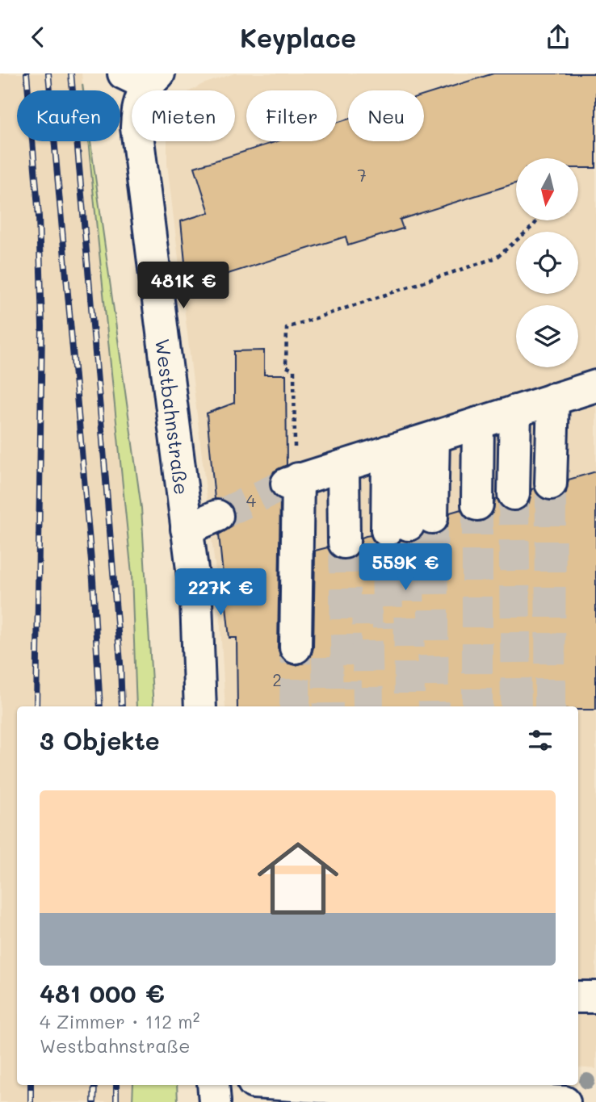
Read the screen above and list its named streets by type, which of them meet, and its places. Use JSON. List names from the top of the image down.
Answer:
{
  "streets": {
    "street": ["Westbahnstraße"]
  },
  "house_numbers": ["7", "4", "2"],
  "north": "bottom",
  "page": {
    "header": "Keyplace",
    "chip": [
      "Kaufen",
      "Mieten",
      "Filter",
      "Neu"
    ],
    "price": ["481K €", "559K €", "227K €"],
    "heading": "3 Objekte",
    "list": [
      {
        "name": "481 000 €",
        "note": "4 Zimmer · 112 m² · Westbahnstraße"
      }
    ]
  }
}
